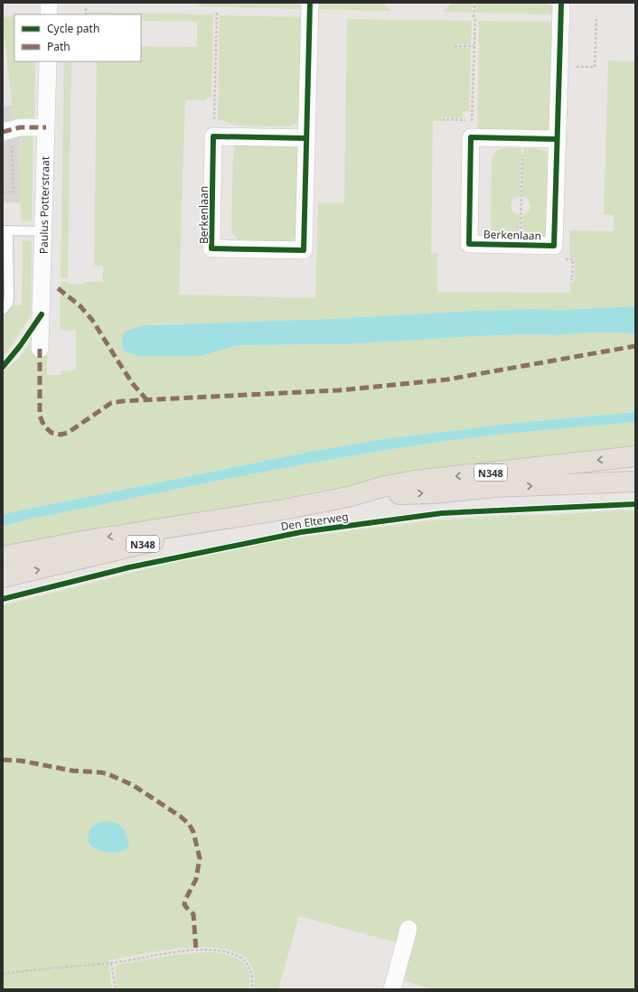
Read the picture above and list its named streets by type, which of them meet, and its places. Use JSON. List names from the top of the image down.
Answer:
{
  "streets": {
    "main road": ["N348", "Den Elterweg"],
    "street": ["Paulus Potterstraat", "Berkenlaan"]
  },
  "legend": ["Cycle path", "Path"]
}
